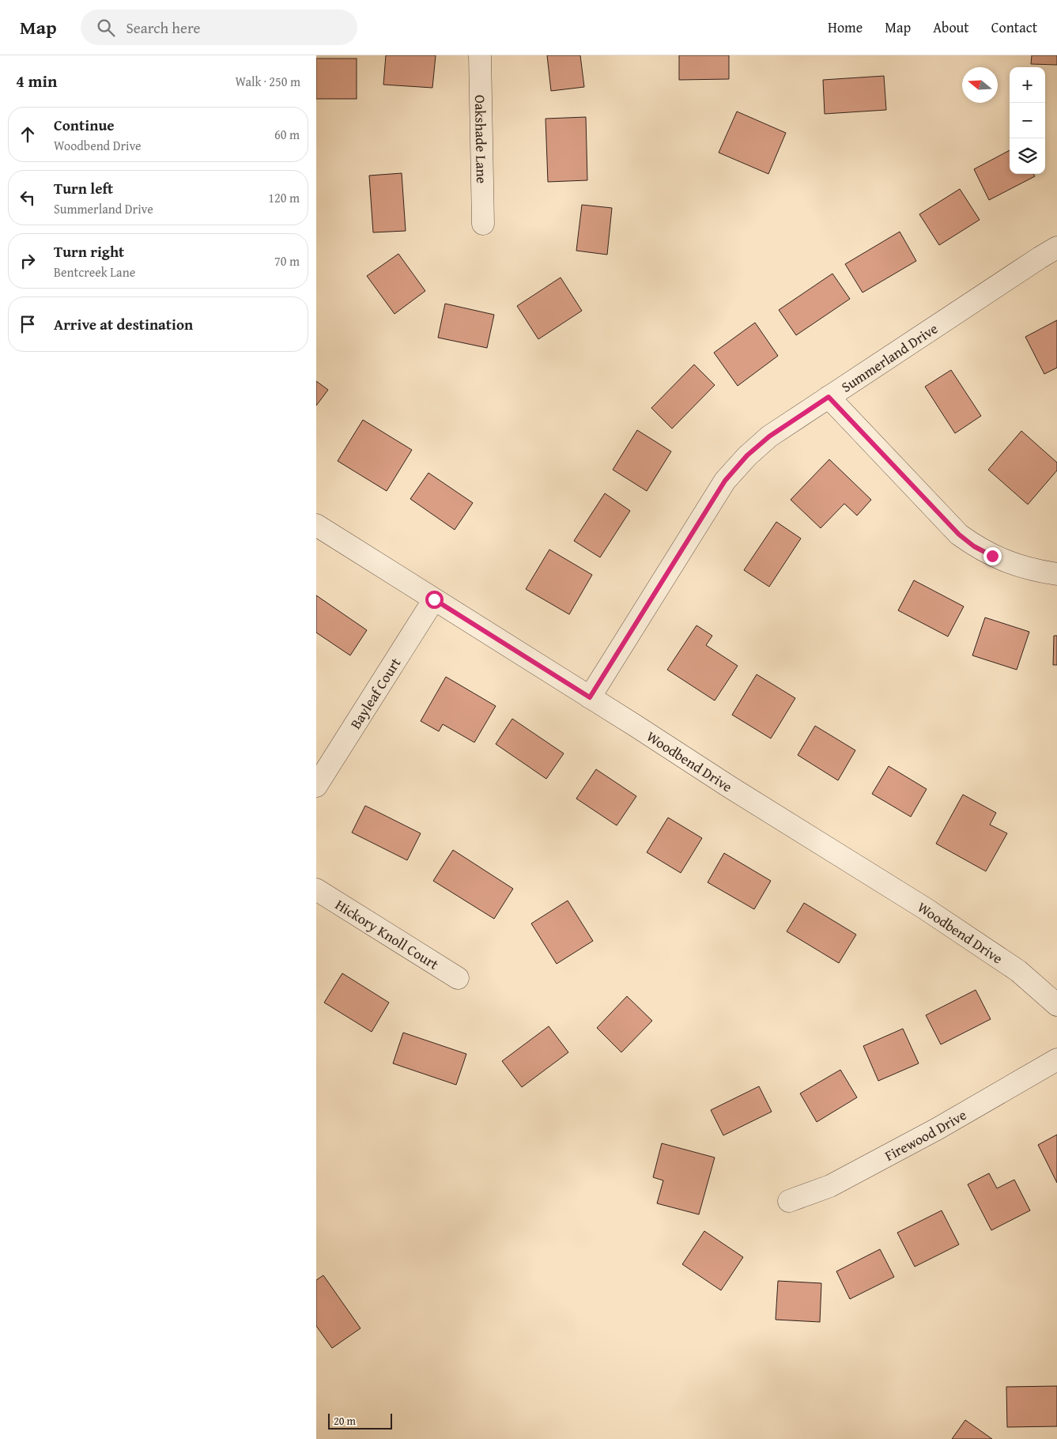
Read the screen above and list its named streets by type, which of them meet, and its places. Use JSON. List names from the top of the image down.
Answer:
{
  "streets": {
    "street": [
      "Oakshade Lane",
      "Summerland Drive",
      "Bayleaf Court",
      "Woodbend Drive",
      "Hickory Knoll Court",
      "Firewood Drive"
    ]
  },
  "crossings": [
    ["Summerland Drive", "Woodbend Drive"],
    ["Bayleaf Court", "Woodbend Drive"]
  ],
  "scale_bar": "20 m",
  "north": "left",
  "page": {
    "header": "Map",
    "search": "Search here",
    "nav": [
      "Home",
      "Map",
      "About",
      "Contact"
    ],
    "heading": ["4 min", "Walk · 250 m"],
    "map_buttons": ["+", "−"],
    "list": [
      ["Continue", "Woodbend Drive", "60 m"],
      ["Turn left", "Summerland Drive", "120 m"],
      ["Turn right", "Bentcreek Lane", "70 m"],
      "Arrive at destination"
    ],
    "scale": "20 m"
  }
}
